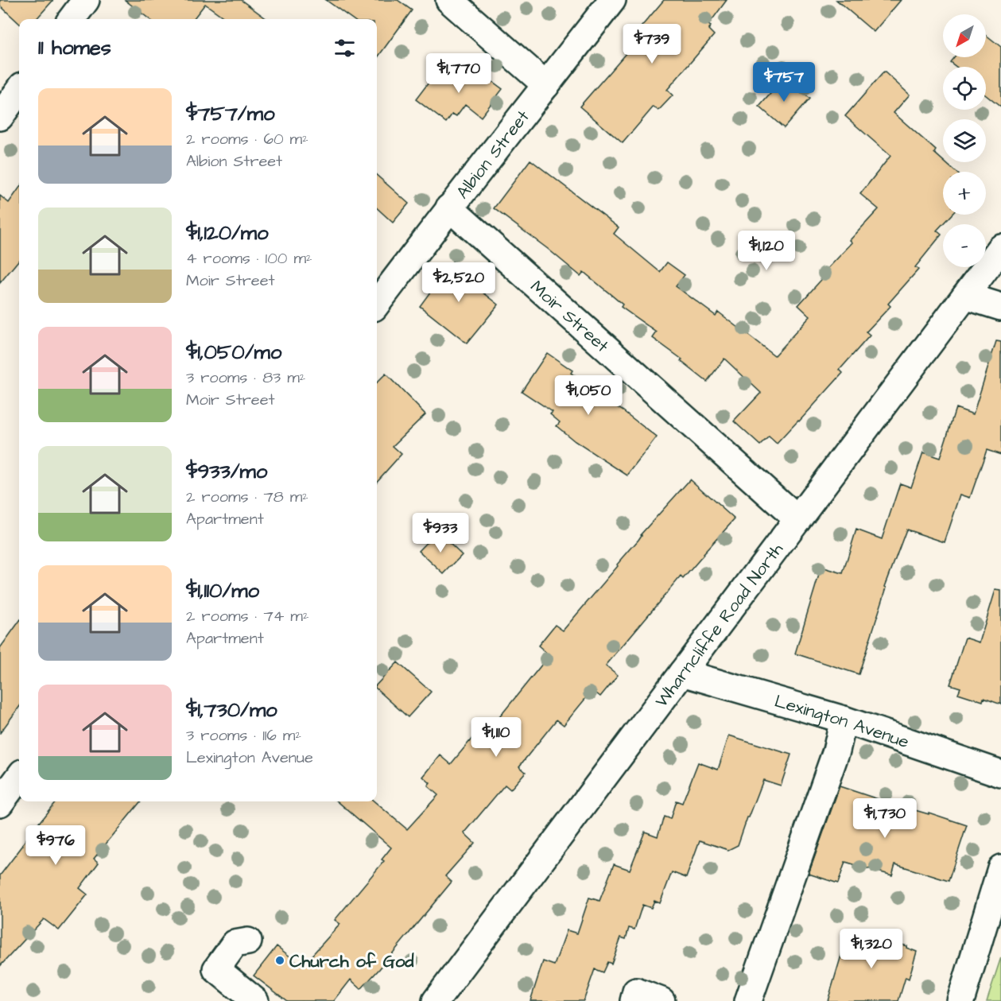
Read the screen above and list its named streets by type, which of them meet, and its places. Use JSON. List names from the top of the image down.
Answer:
{
  "streets": {
    "street": [
      "Albion Street",
      "Moir Street",
      "Wharncliffe Road North",
      "Lexington Avenue"
    ]
  },
  "crossings": [
    ["Albion Street", "Moir Street"],
    ["Moir Street", "Wharncliffe Road North"],
    ["Wharncliffe Road North", "Lexington Avenue"]
  ],
  "places": ["Church of God"],
  "north": "bottom left",
  "page": {
    "map_buttons": ["+", "−"],
    "heading": "11 homes",
    "price": [
      "$739",
      "$1,770",
      "$757",
      "$1,120",
      "$2,520",
      "$1,050",
      "$933",
      "$1,110",
      "$1,730",
      "$976",
      "$1,320"
    ],
    "list": [
      {
        "name": "$757/mo",
        "note": "2 rooms · 60 m² · Albion Street"
      },
      {
        "name": "$1,120/mo",
        "note": "4 rooms · 100 m² · Moir Street"
      },
      {
        "name": "$1,050/mo",
        "note": "3 rooms · 83 m² · Moir Street"
      },
      {
        "name": "$933/mo",
        "note": "2 rooms · 78 m² · Apartment"
      },
      {
        "name": "$1,110/mo",
        "note": "2 rooms · 74 m² · Apartment"
      },
      {
        "name": "$1,730/mo",
        "note": "3 rooms · 116 m² · Lexington Avenue"
      }
    ]
  }
}
